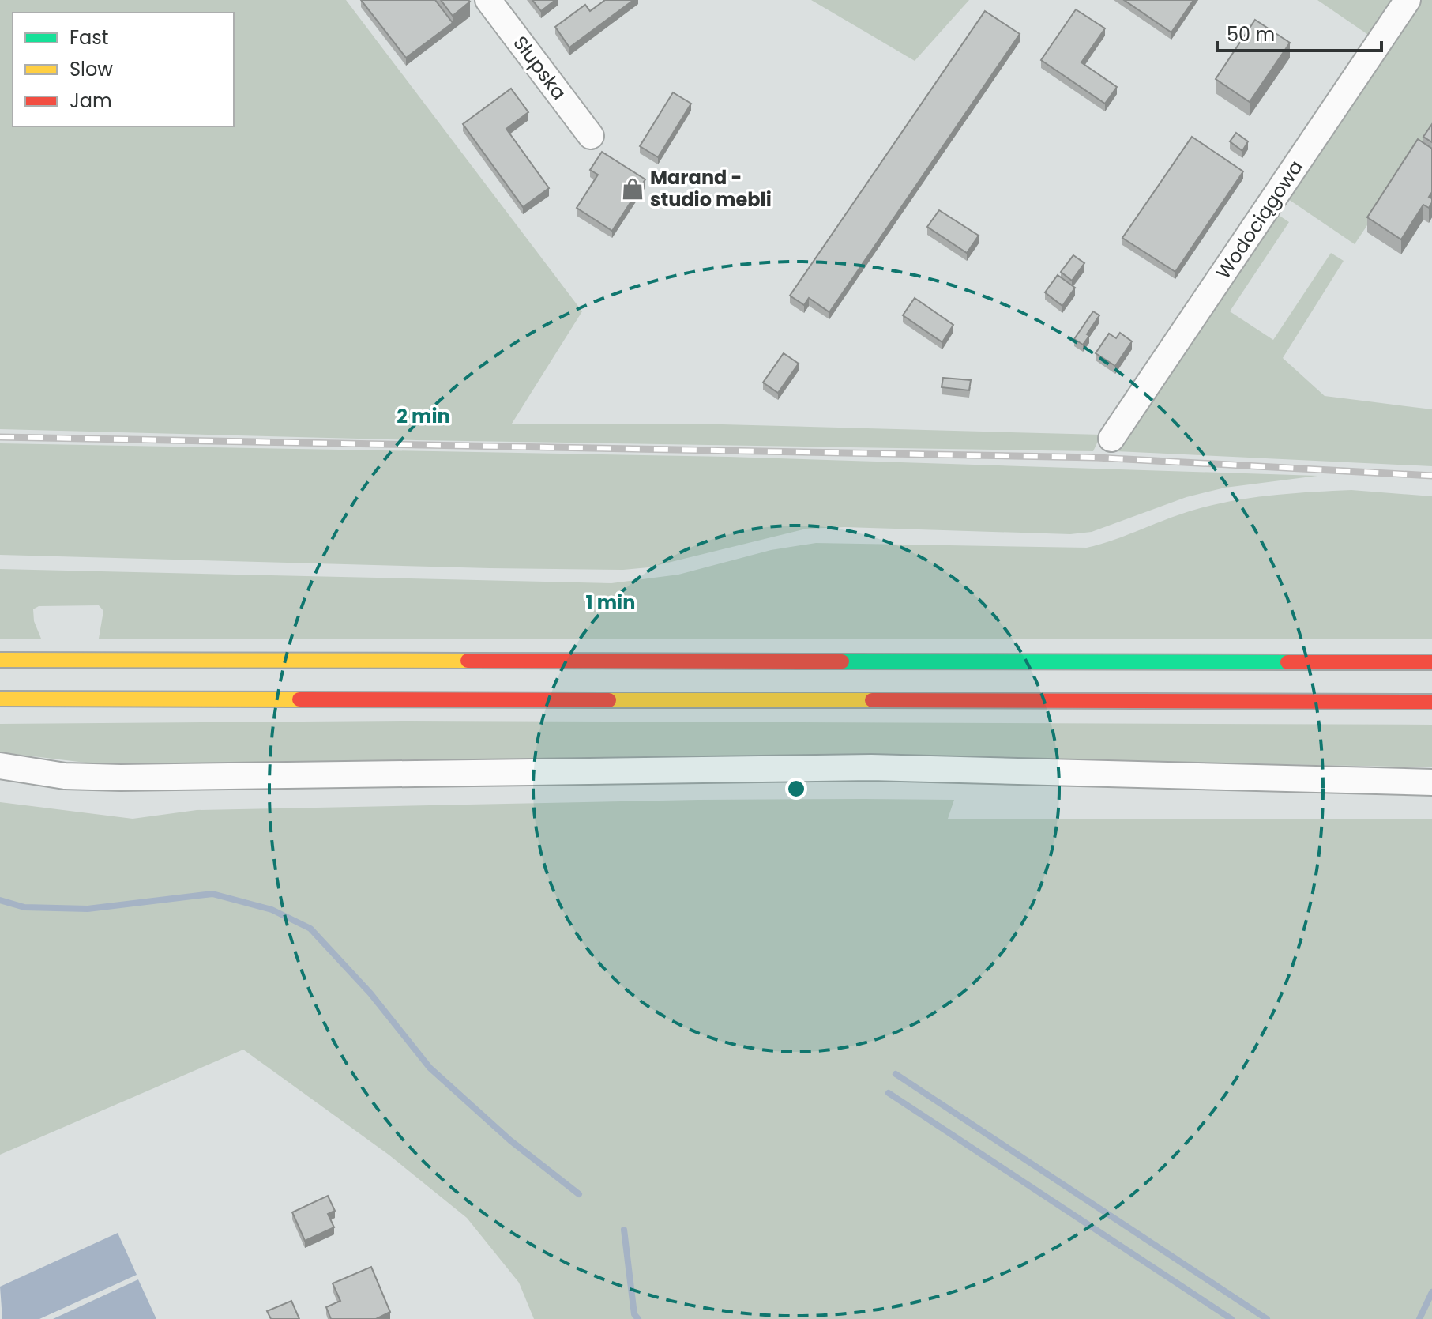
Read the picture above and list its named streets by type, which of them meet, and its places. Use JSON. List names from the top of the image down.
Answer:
{
  "streets": {
    "street": ["Słupska", "Wodociągowa"]
  },
  "places": {
    "shop": ["Marand - studio mebli"]
  },
  "legend": ["Fast", "Slow", "Jam"],
  "scale_bar": "50 m",
  "rings": ["2 min", "1 min"]
}
